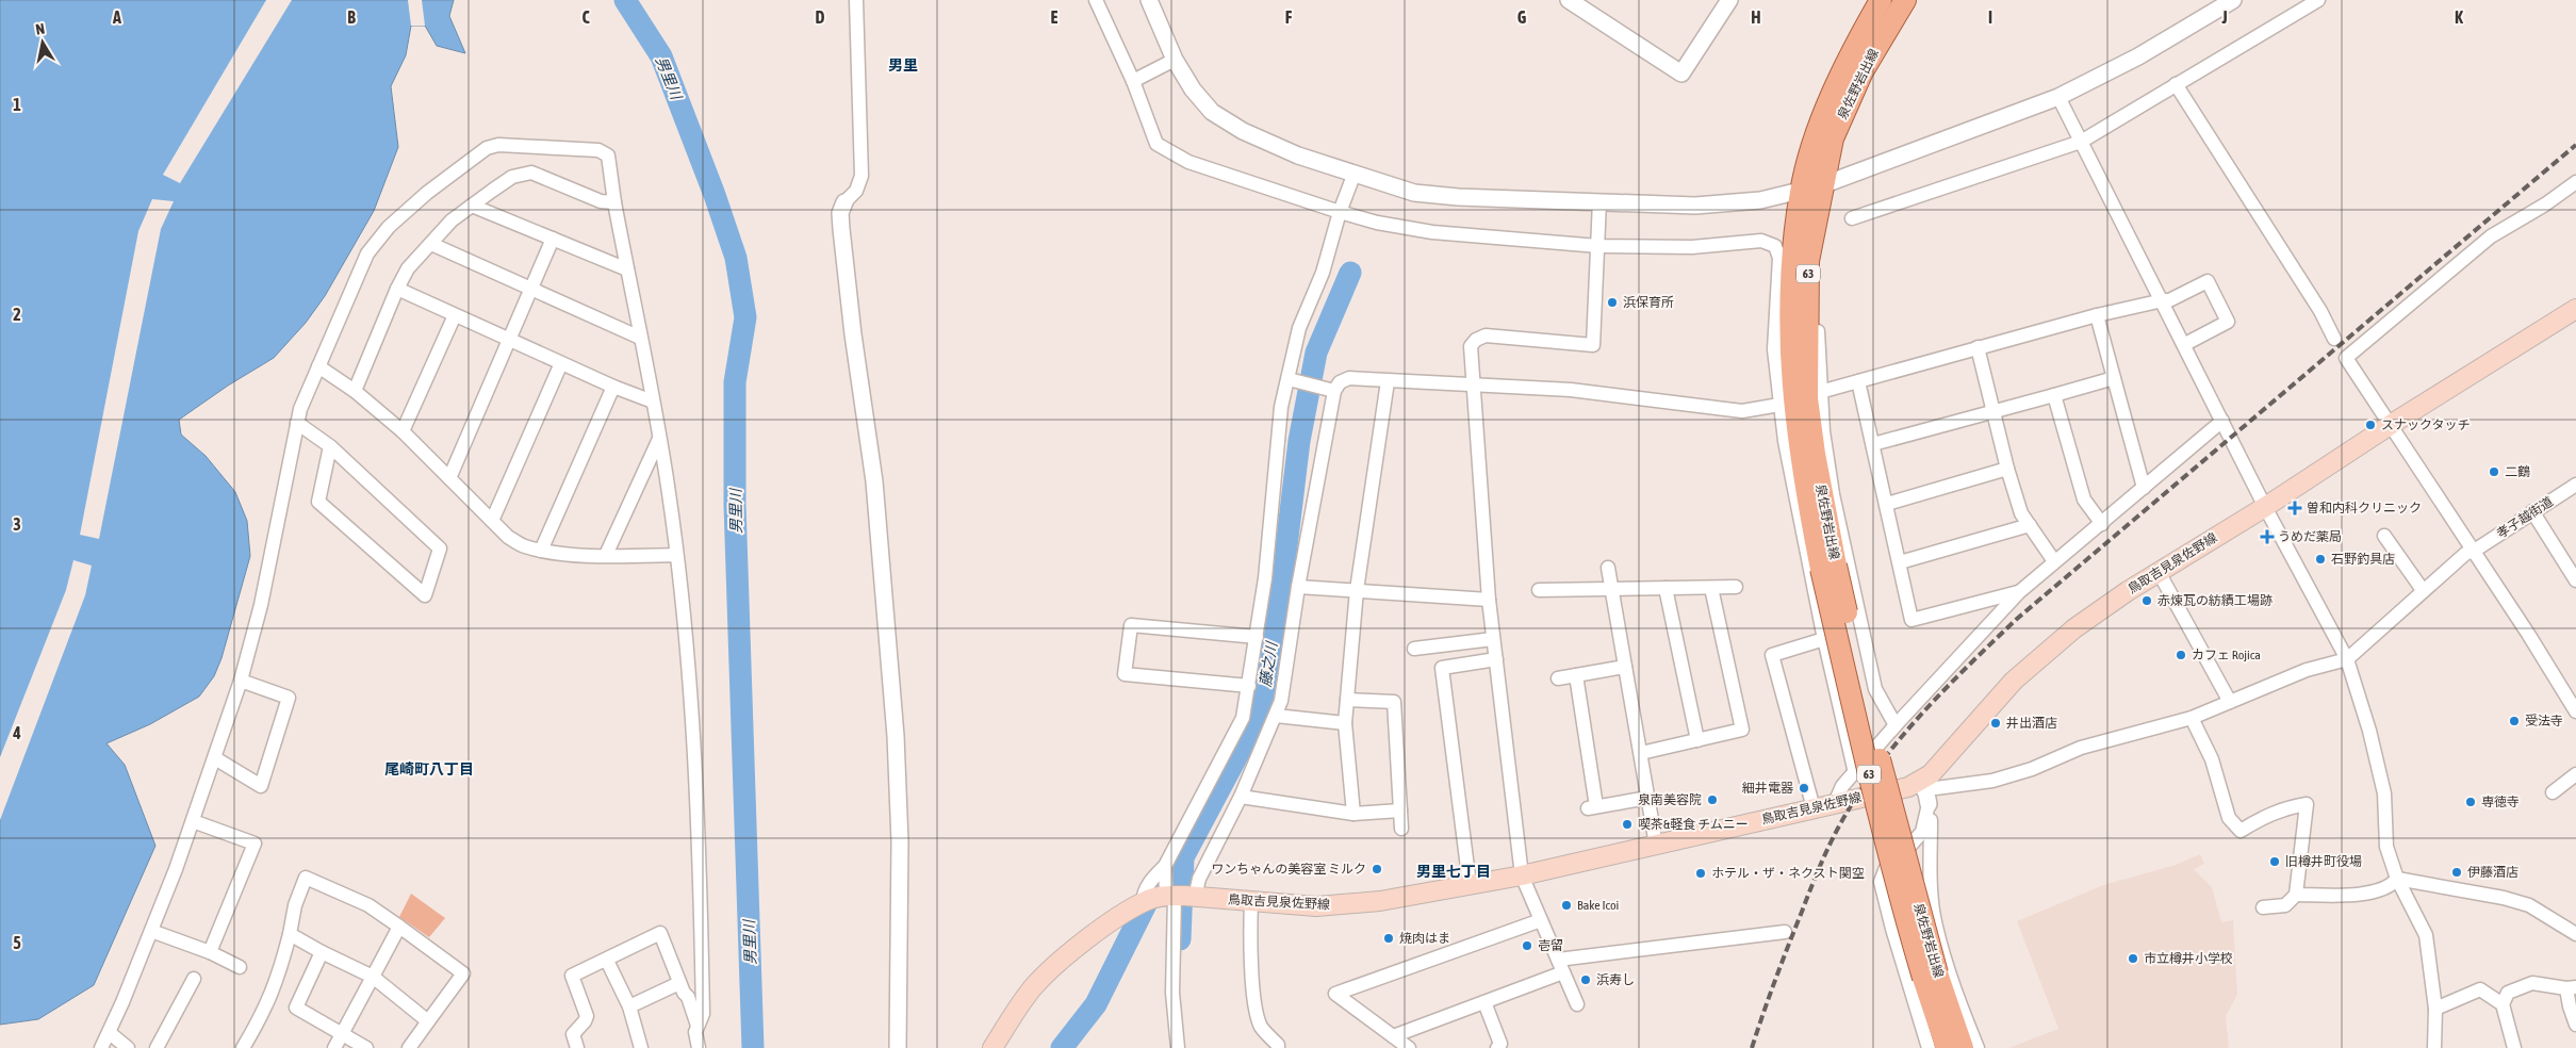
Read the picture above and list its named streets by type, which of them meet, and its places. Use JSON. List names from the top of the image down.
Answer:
{
  "streets": {
    "main road": ["泉佐野岩出線", "63", "鳥取吉見泉佐野線"],
    "street": ["孝子越街道"]
  },
  "districts": ["男里", "尾崎町八丁目", "男里七丁目"],
  "water": ["男里川", "藤之川"],
  "places": {
    "other": [
      "浜保育所",
      "スナックタッチ",
      "二鶴",
      "石野釣具店",
      "赤煉瓦の紡績工場跡",
      "カフェ Rojica",
      "受法寺",
      "井出酒店",
      "細井電器",
      "泉南美容院",
      "専徳寺",
      "喫茶&軽食 チムニー",
      "旧樽井町役場",
      "ワンちゃんの美容室 ミルク",
      "伊藤酒店",
      "ホテル・ザ・ネクスト関空",
      "Bake Icoi",
      "焼肉はま",
      "壱留",
      "市立樽井小学校",
      "浜寿し"
    ],
    "health": ["曽和内科クリニック", "うめだ薬局"]
  },
  "north": "top",
  "grid": {
    "columns": [
      "A",
      "B",
      "C",
      "D",
      "E",
      "F",
      "G",
      "H",
      "I",
      "J",
      "K"
    ],
    "rows": [
      "1",
      "2",
      "3",
      "4",
      "5"
    ]
  }
}
